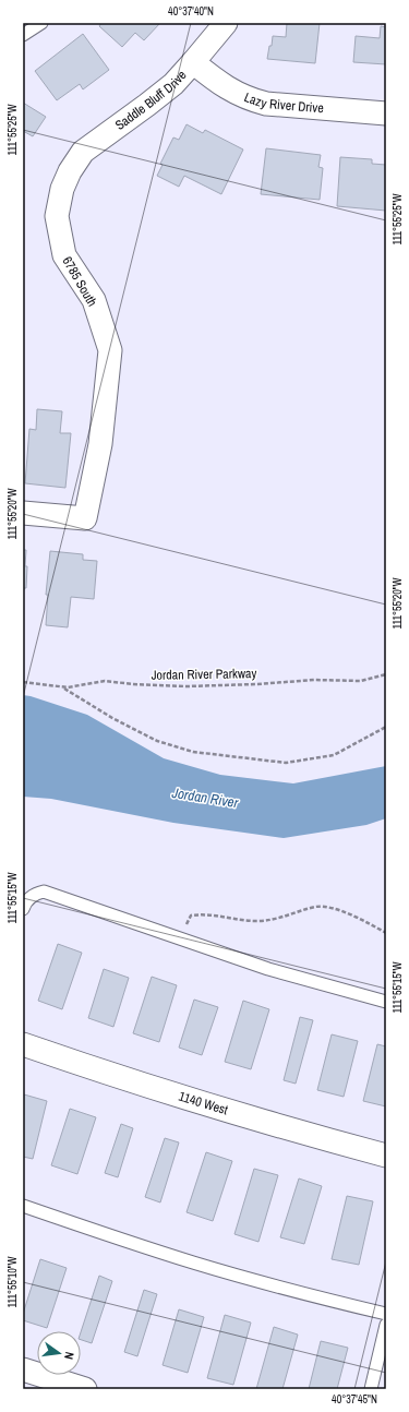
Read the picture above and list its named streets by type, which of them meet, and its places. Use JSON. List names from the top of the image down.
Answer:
{
  "streets": {
    "street": [
      "Saddle Bluff Drive",
      "Lazy River Drive",
      "6785 South",
      "1140 West"
    ],
    "path": ["Jordan River Parkway"]
  },
  "crossings": [
    ["Saddle Bluff Drive", "Lazy River Drive"],
    ["Saddle Bluff Drive", "6785 South"]
  ],
  "water": ["Jordan River"],
  "north": "right",
  "coordinates": [
    "40°37'40\"N",
    "111°55'25\"W",
    "111°55'20\"W",
    "111°55'15\"W",
    "111°55'10\"W",
    "40°37'45\"N"
  ]
}
